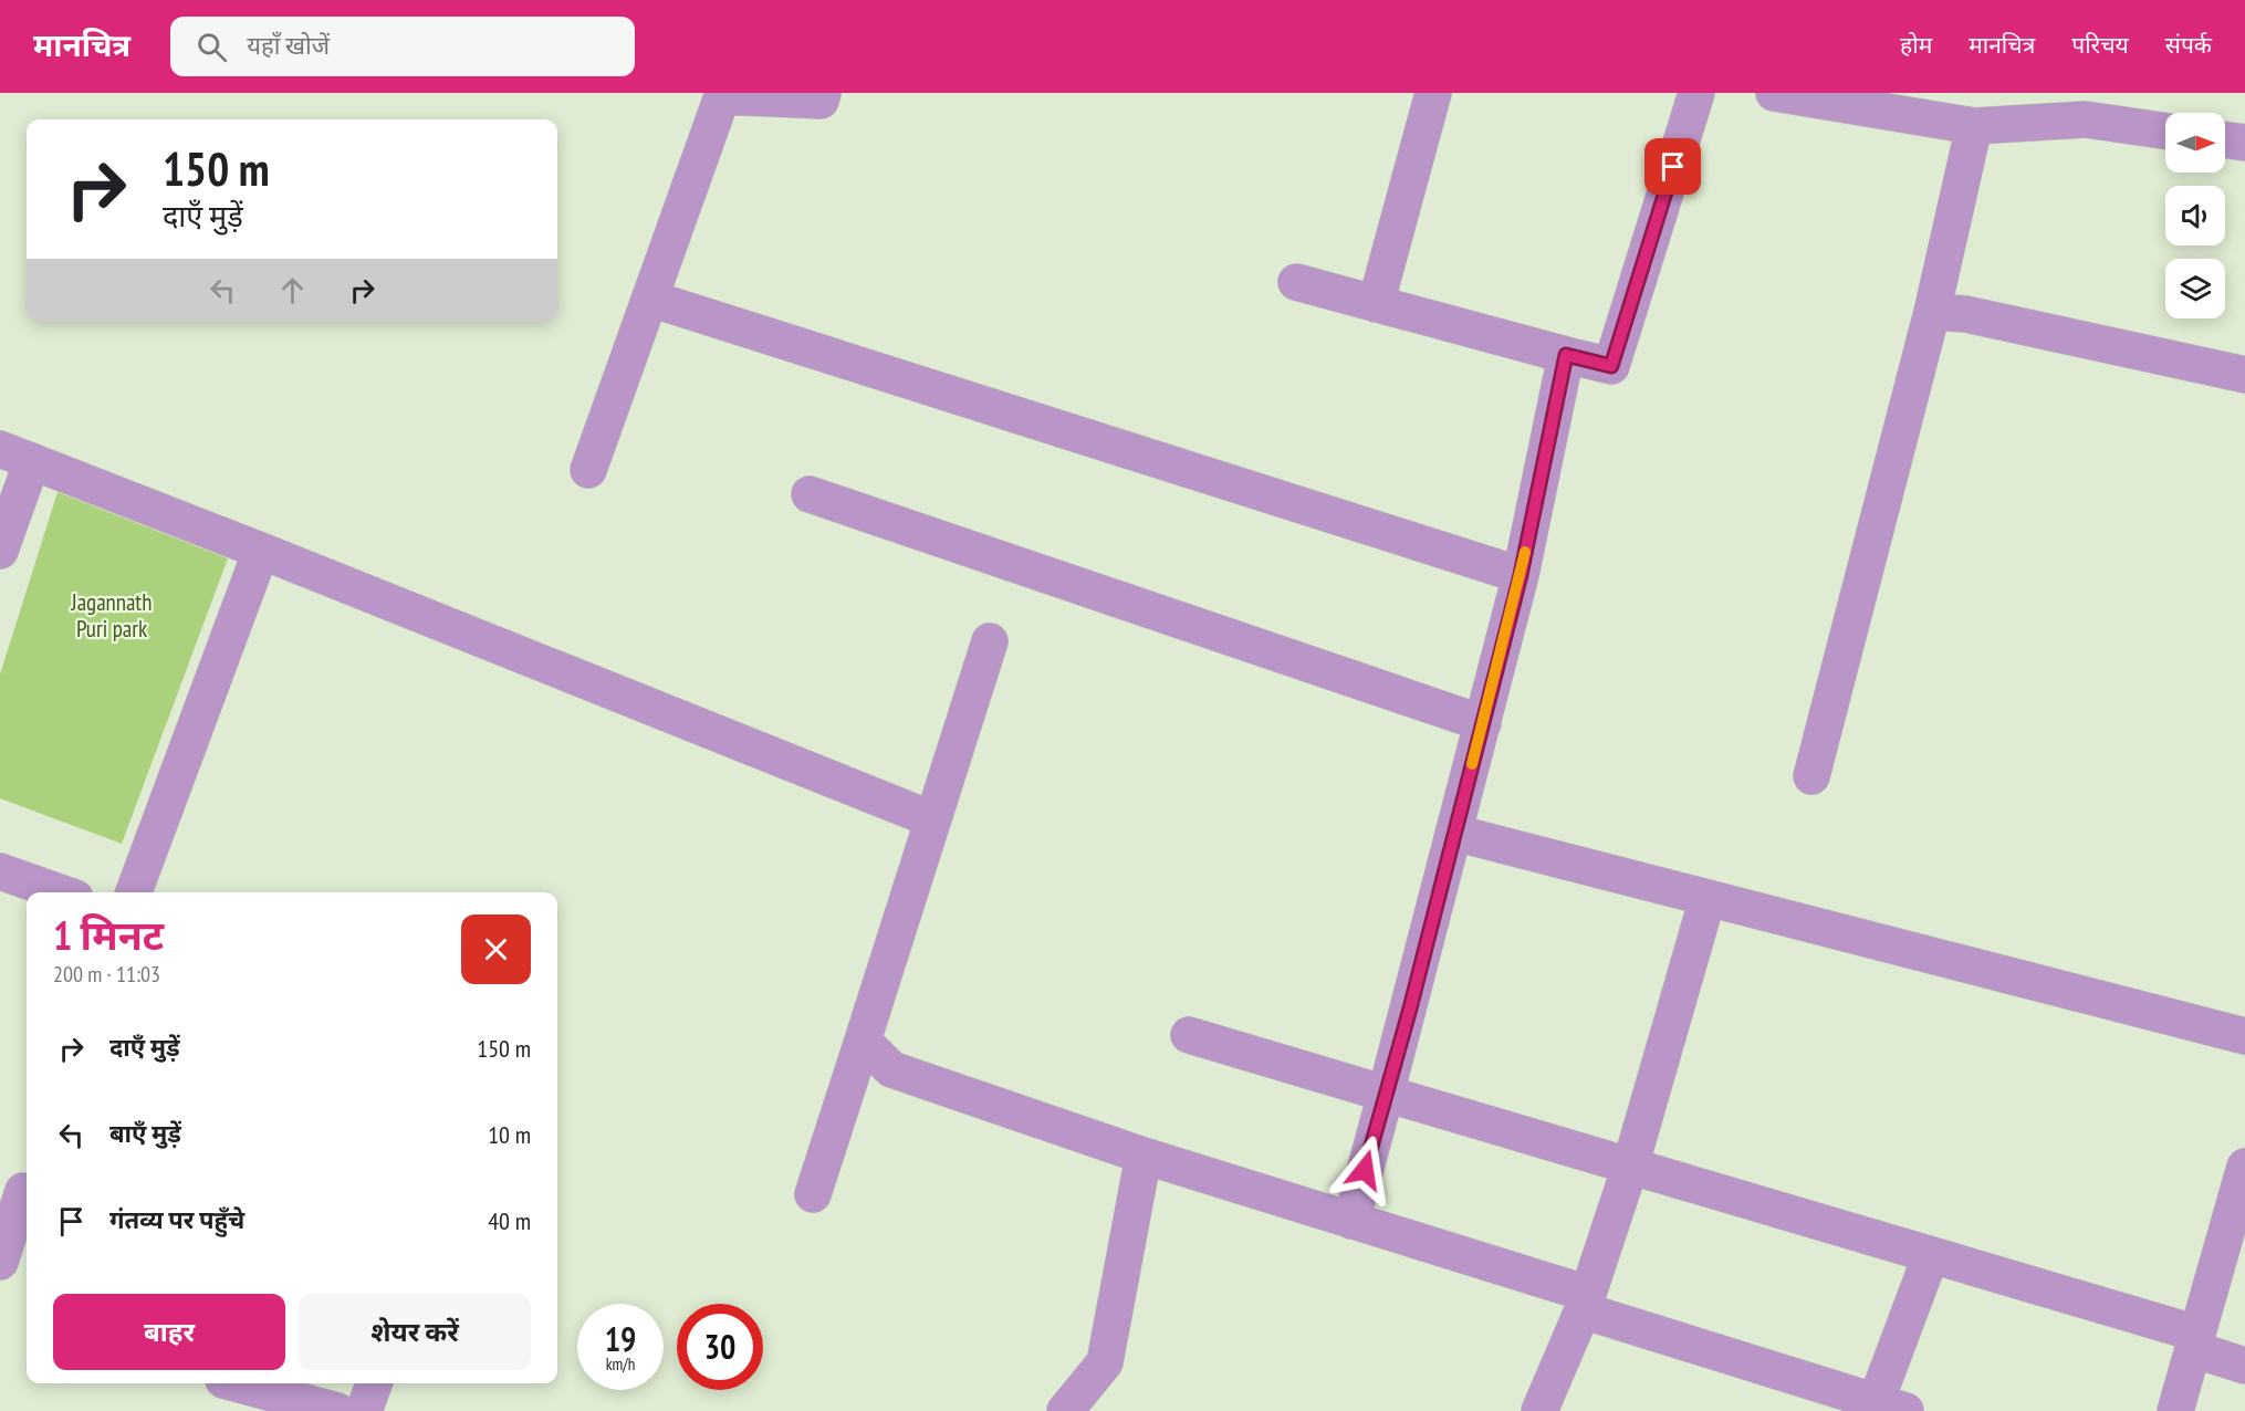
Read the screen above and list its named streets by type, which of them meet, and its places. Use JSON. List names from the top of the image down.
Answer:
{
  "parks": ["Jagannath Puri park"],
  "north": "right",
  "page": {
    "header": "मानचित्र",
    "search": "यहाँ खोजें",
    "nav": [
      "होम",
      "मानचित्र",
      "परिचय",
      "संपर्क"
    ],
    "turn": ["150 m", "दाएँ मुड़ें"],
    "heading": ["1 मिनट", "200 m · 11:03"],
    "list": [
      {
        "name": "दाएँ मुड़ें",
        "value": "150 m"
      },
      {
        "name": "बाएँ मुड़ें",
        "value": "10 m"
      },
      {
        "name": "गंतव्य पर पहुँचे",
        "value": "40 m"
      }
    ],
    "buttons": ["बाहर", "शेयर करें"],
    "speed": "19 km/h",
    "limit": "30"
  }
}
